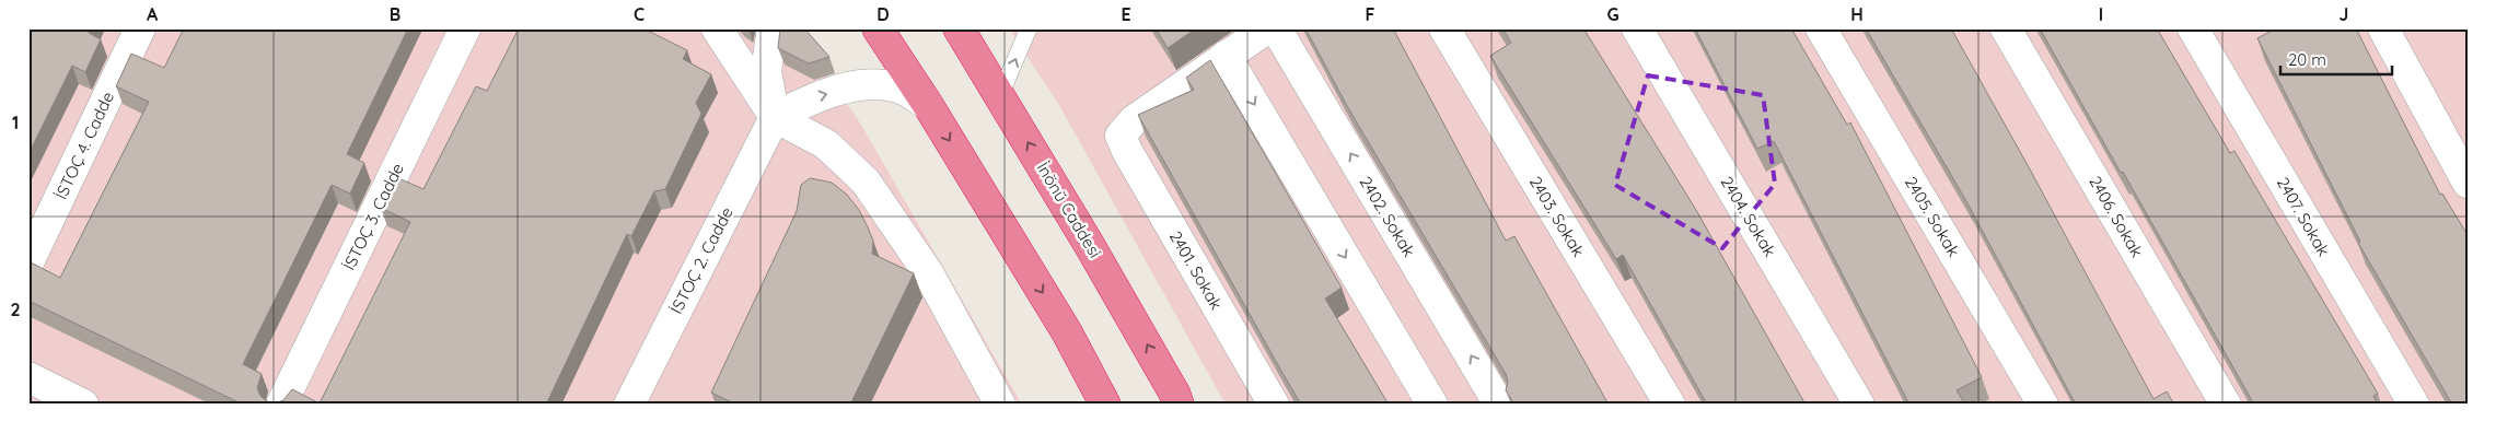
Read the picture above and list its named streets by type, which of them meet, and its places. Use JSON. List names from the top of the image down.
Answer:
{
  "streets": {
    "highway": ["İnönü Caddesi"],
    "street": [
      "İSTOÇ 4. Cadde",
      "İSTOÇ 3. Cadde",
      "2402. Sokak",
      "2403. Sokak",
      "2404. Sokak",
      "2405. Sokak",
      "2406. Sokak",
      "2407. Sokak",
      "İSTOÇ 2. Cadde",
      "2401. Sokak"
    ]
  },
  "scale_bar": "20 m",
  "grid": {
    "columns": [
      "A",
      "B",
      "C",
      "D",
      "E",
      "F",
      "G",
      "H",
      "I",
      "J"
    ],
    "rows": ["1", "2"]
  }
}
